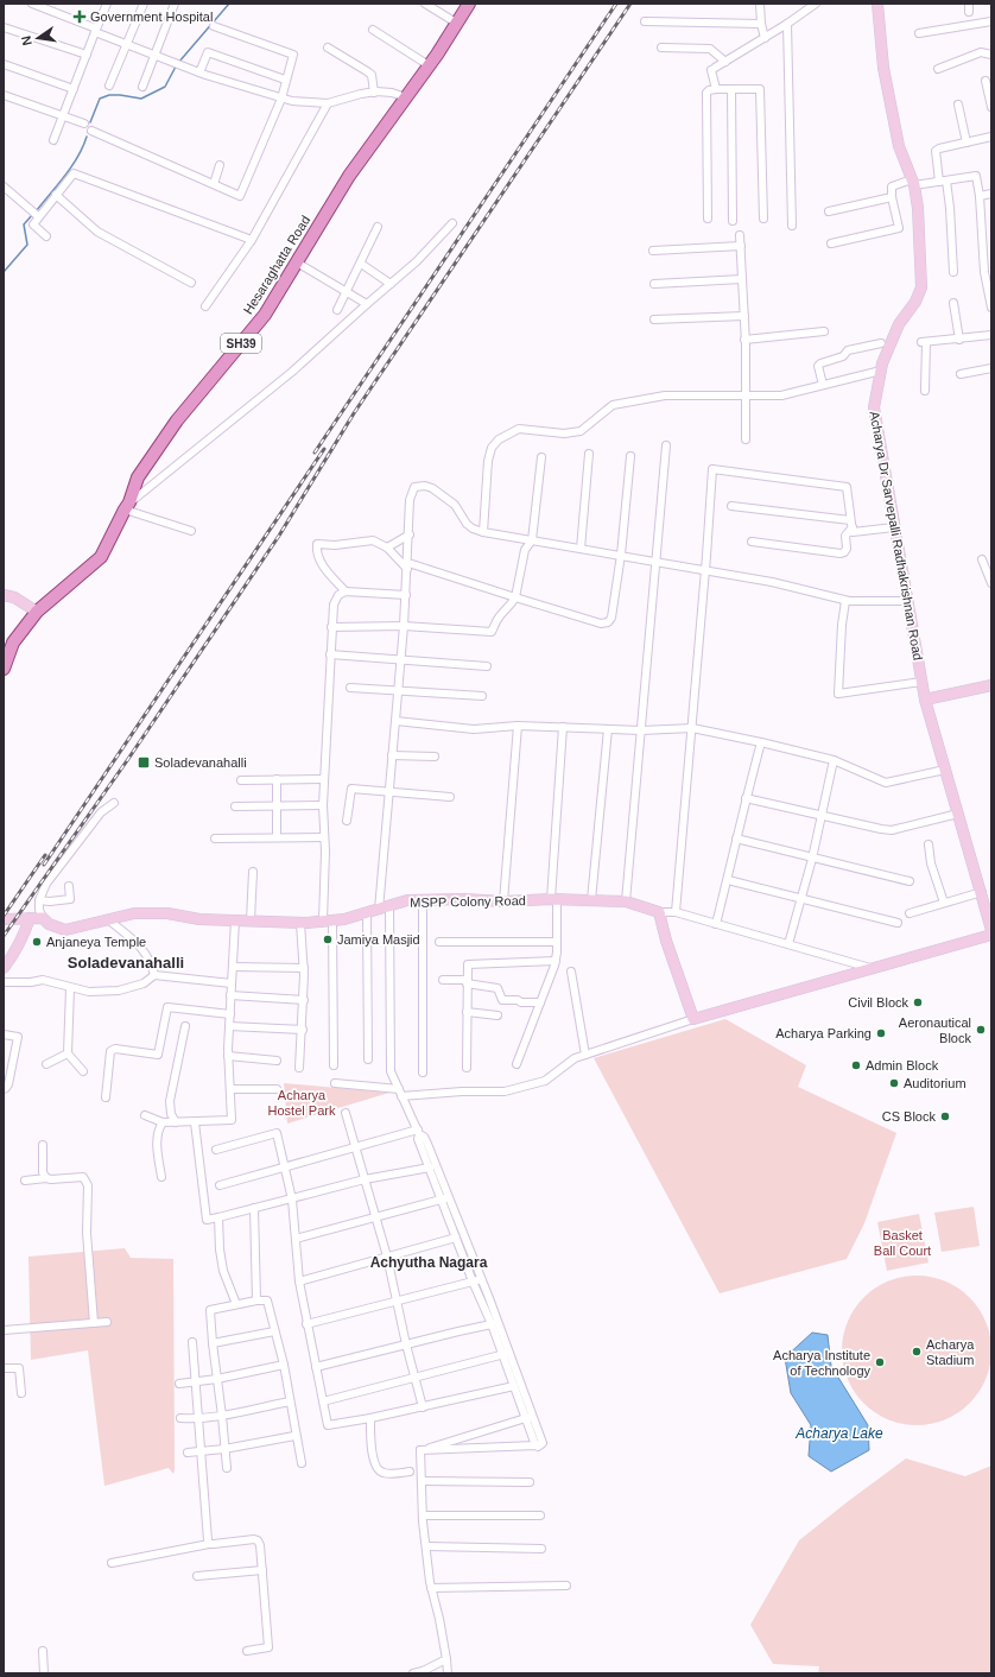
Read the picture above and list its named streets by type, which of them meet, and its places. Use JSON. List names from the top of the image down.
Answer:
{
  "streets": {
    "main road": ["Hesaraghatta Road", "SH39"],
    "street": ["Acharya Dr Sarvepalli Radhakrishnan Road", "MSPP Colony Road"]
  },
  "districts": ["Soladevanahalli", "Achyutha Nagara"],
  "water": ["Acharya Lake"],
  "parks": ["Acharya Hostel Park", "Basket Ball Court"],
  "places": {
    "health": ["Government Hospital"],
    "transit": ["Soladevanahalli"],
    "other": [
      "Jamiya Masjid",
      "Anjaneya Temple",
      "Civil Block",
      "Aeronautical Block",
      "Acharya Parking",
      "Admin Block",
      "Auditorium",
      "CS Block",
      "Acharya Stadium",
      "Acharya Institute of Technology"
    ]
  },
  "north": "left"
}
